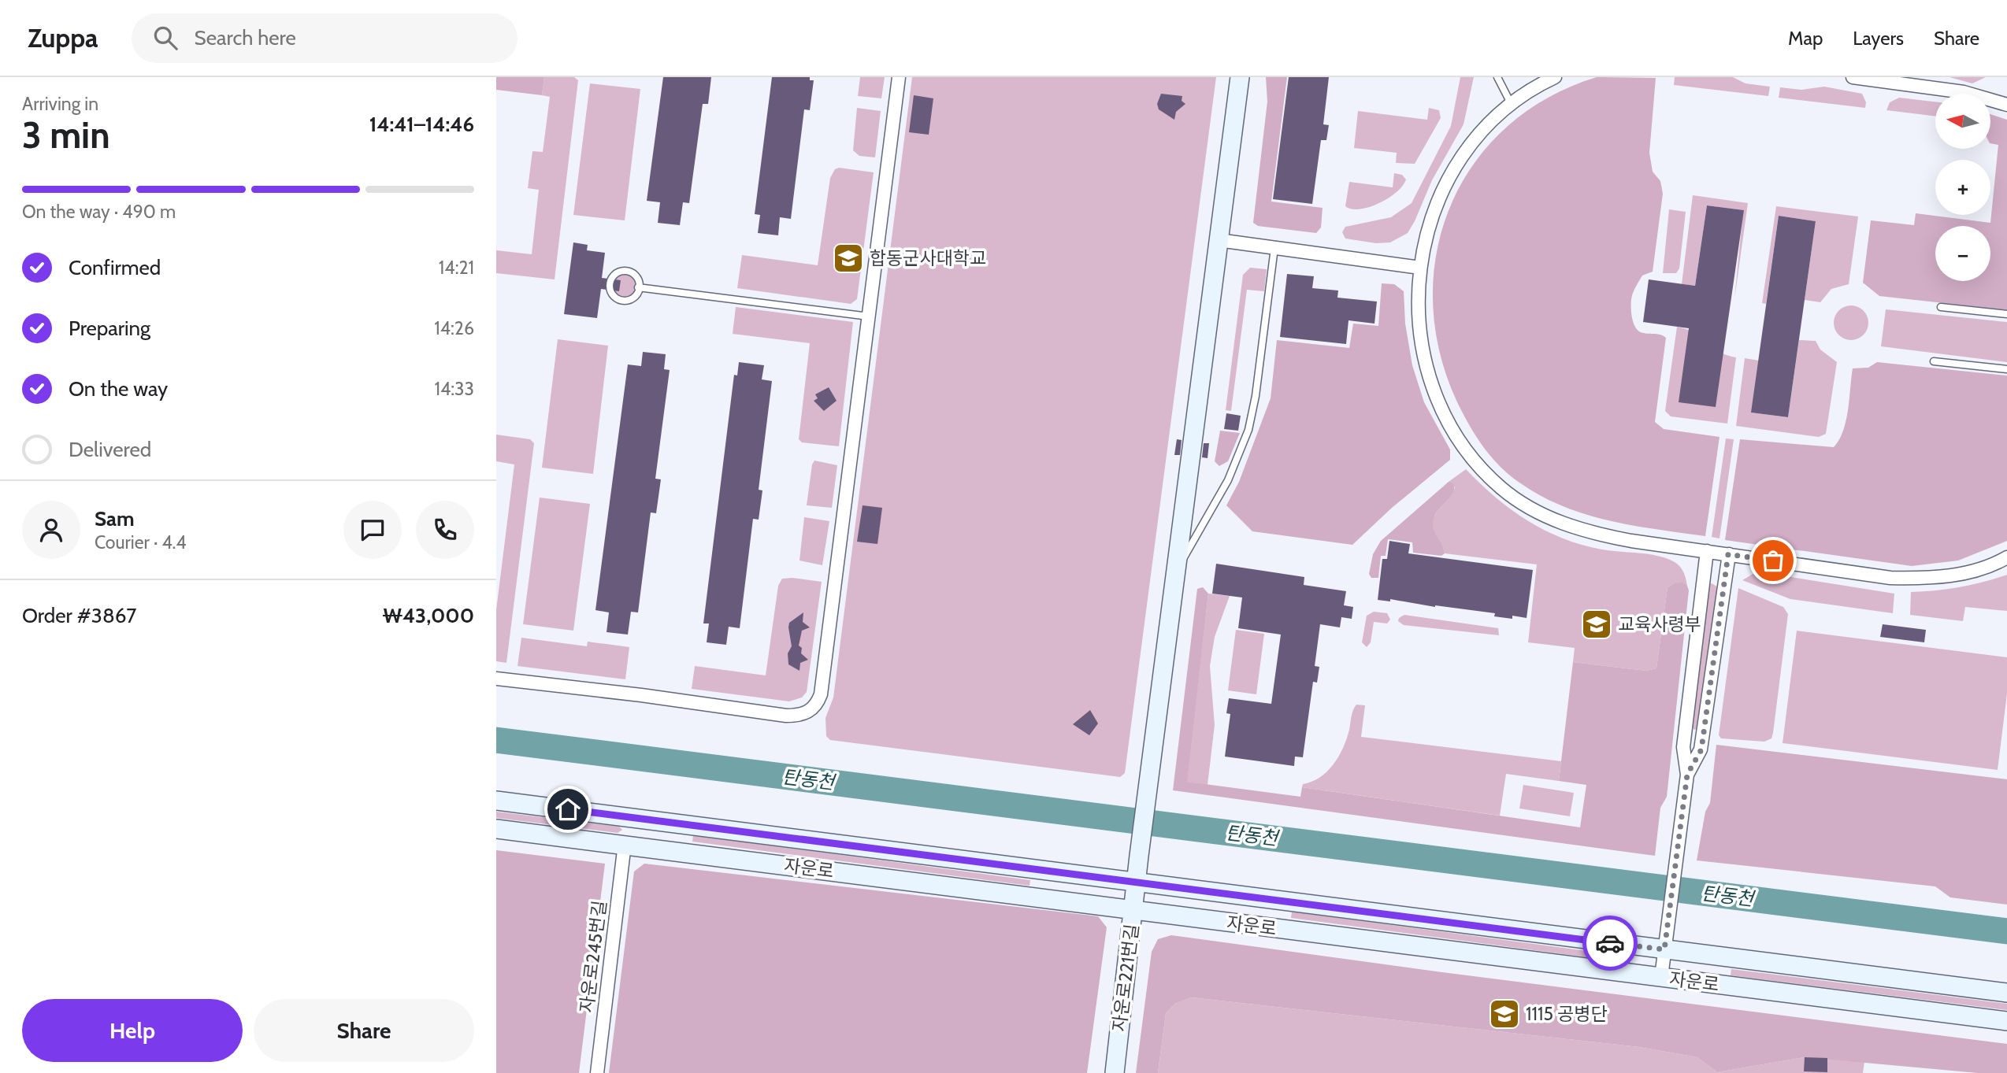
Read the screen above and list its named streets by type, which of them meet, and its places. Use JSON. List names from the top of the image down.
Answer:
{
  "streets": {
    "street": ["자운로", "자운로245번길", "자운로221번길"]
  },
  "crossings": [
    ["자운로", "자운로245번길"],
    ["자운로", "자운로221번길"]
  ],
  "water": ["탄동천"],
  "places": {
    "school or university": ["합동군사대학교", "교육사령부", "1115 공병단"]
  },
  "north": "left",
  "page": {
    "header": "Zuppa",
    "search": "Search here",
    "nav": ["Map", "Layers", "Share"],
    "heading": ["3 min", "Arriving in", "14:41–14:46"],
    "panel": [
      "Sam",
      "Courier · 4.4",
      "Order #3867",
      "₩43,000"
    ],
    "map_buttons": ["+", "−"],
    "bar": "On the way · 490 m",
    "list": [
      ["Confirmed", "14:21"],
      ["Preparing", "14:26"],
      ["On the way", "14:33"],
      "Delivered"
    ],
    "buttons": ["Help", "Share"]
  }
}
